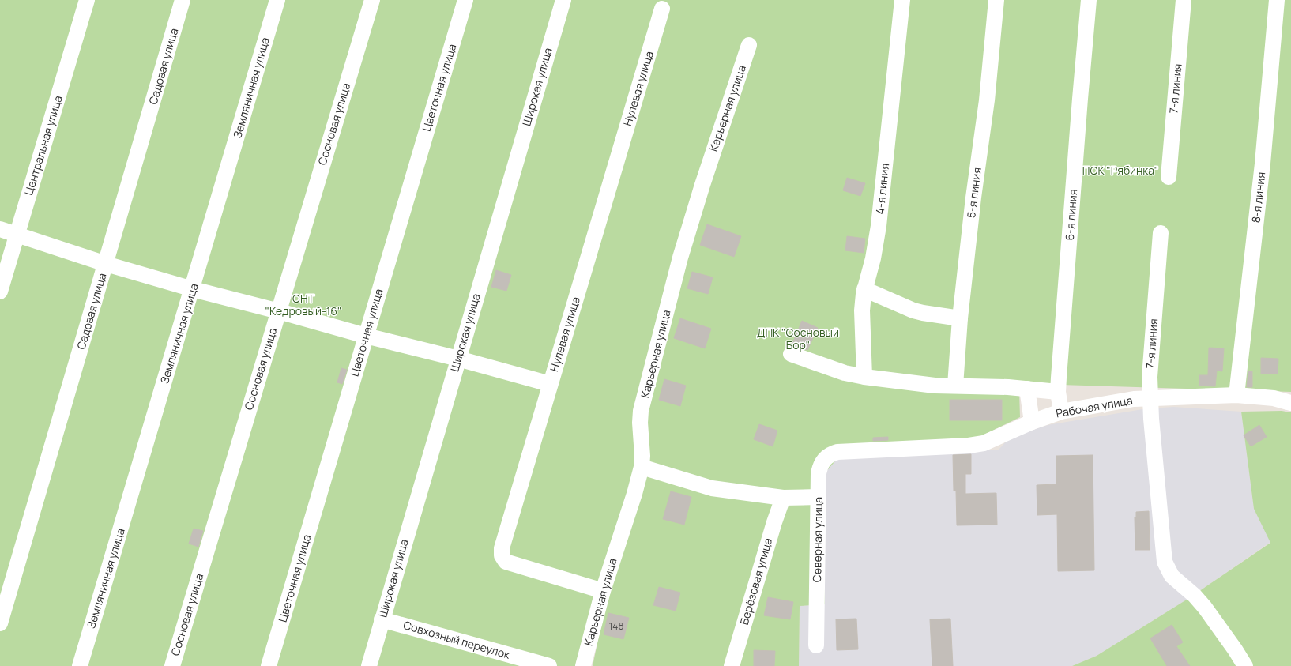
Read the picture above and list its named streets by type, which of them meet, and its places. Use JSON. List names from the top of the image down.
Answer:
{
  "streets": {
    "street": [
      "Садовая улица",
      "Широкая улица",
      "Земляничная улица",
      "Цветочная улица",
      "Нулевая улица",
      "7-я линия",
      "Карьерная улица",
      "Сосновая улица",
      "Центральная улица",
      "4-я линия",
      "5-я линия",
      "8-я линия",
      "6-я линия",
      "Рабочая улица",
      "Северная улица",
      "Берёзовая улица",
      "Совхозный переулок"
    ]
  },
  "crossings": [
    ["Широкая улица", "Совхозный переулок"],
    ["Нулевая улица", "Карьерная улица"],
    ["7-я линия", "Рабочая улица"],
    ["8-я линия", "Рабочая улица"],
    ["6-я линия", "Рабочая улица"],
    ["Рабочая улица", "Северная улица"]
  ],
  "parks": ["ПСК \"Рябинка\"", "СНТ \"Кедровый-16\"", "ДПК \"Сосновый Бор\""],
  "house_numbers": ["148"]
}
